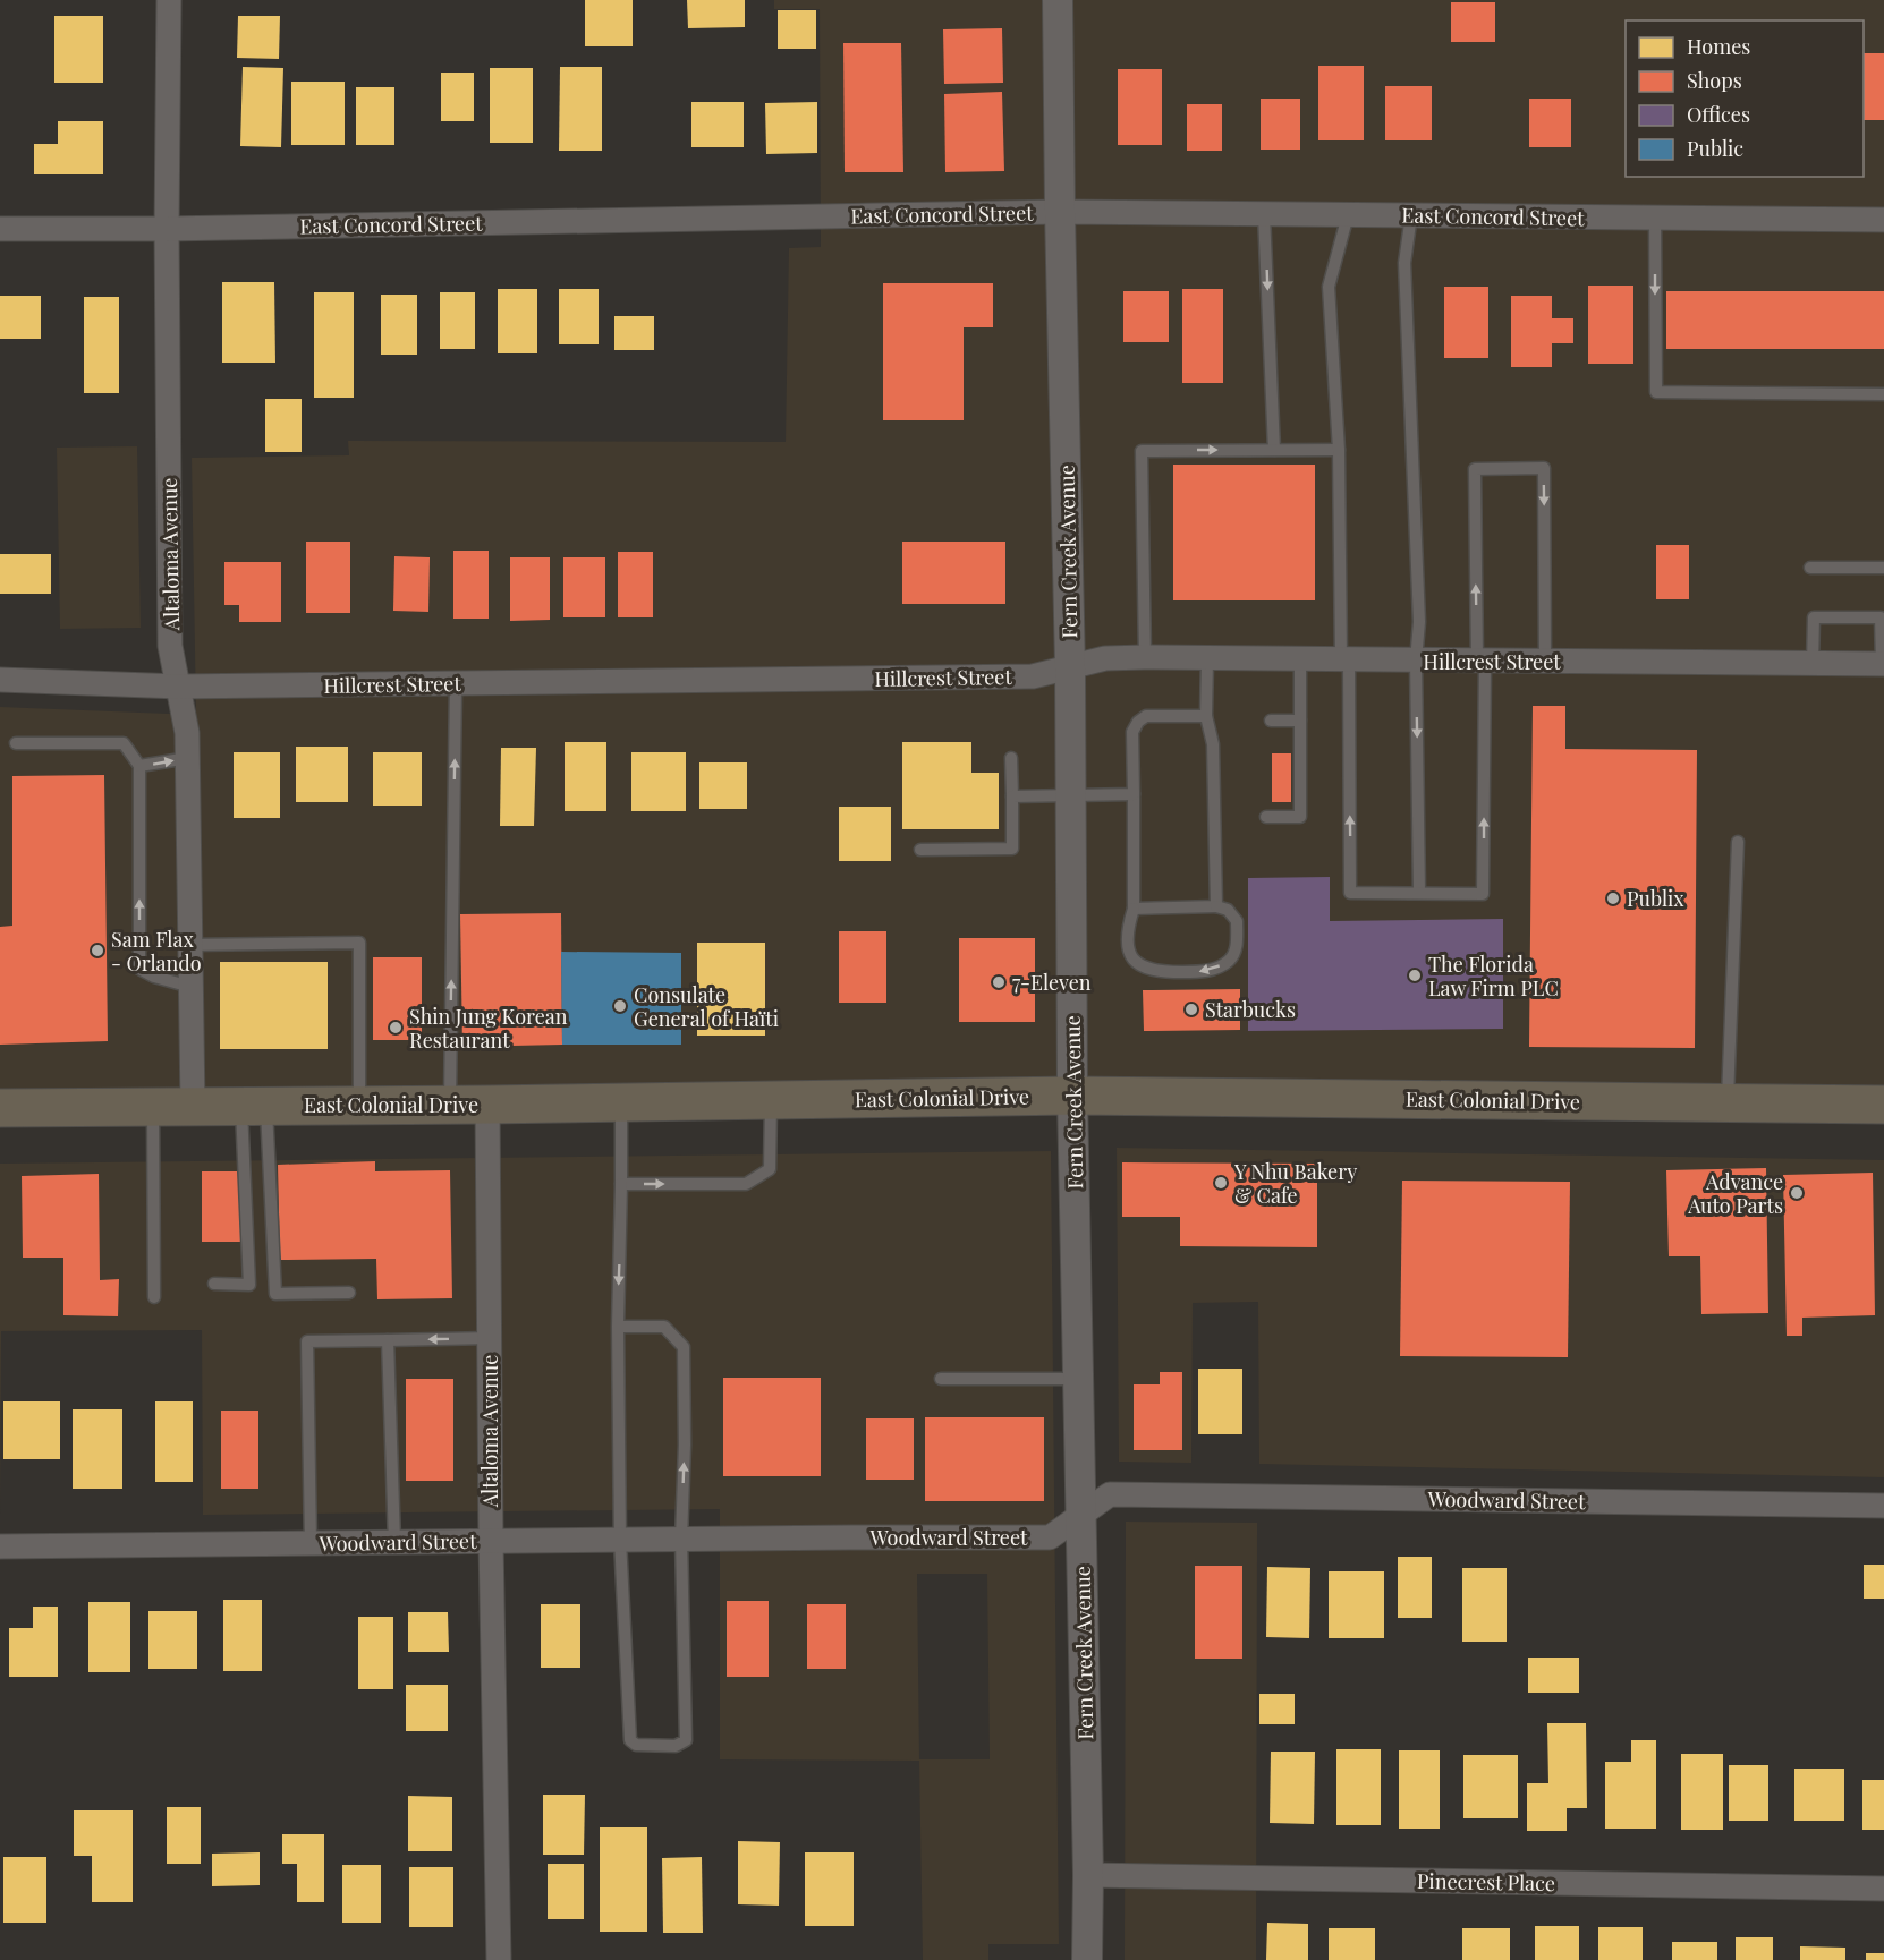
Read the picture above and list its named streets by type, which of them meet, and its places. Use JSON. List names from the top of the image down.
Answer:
{
  "streets": {
    "highway": ["East Colonial Drive"],
    "street": [
      "East Concord Street",
      "Fern Creek Avenue",
      "Altaloma Avenue",
      "Hillcrest Street",
      "Woodward Street",
      "Pinecrest Place"
    ]
  },
  "crossings": [
    ["East Concord Street", "Fern Creek Avenue"],
    ["East Concord Street", "Altaloma Avenue"],
    ["Fern Creek Avenue", "Hillcrest Street"],
    ["Fern Creek Avenue", "East Colonial Drive"],
    ["Fern Creek Avenue", "Woodward Street"],
    ["Fern Creek Avenue", "Pinecrest Place"],
    ["Altaloma Avenue", "Hillcrest Street"],
    ["Altaloma Avenue", "East Colonial Drive"],
    ["Altaloma Avenue", "Woodward Street"]
  ],
  "places": [
    "Publix",
    "Sam Flax - Orlando",
    "The Florida Law Firm PLC",
    "7-Eleven",
    "Consulate General of Haïti",
    "Starbucks",
    "Shin Jung Korean Restaurant",
    "Y Nhu Bakery & Cafe",
    "Advance Auto Parts"
  ],
  "legend": [
    "Homes",
    "Shops",
    "Offices",
    "Public"
  ]
}
